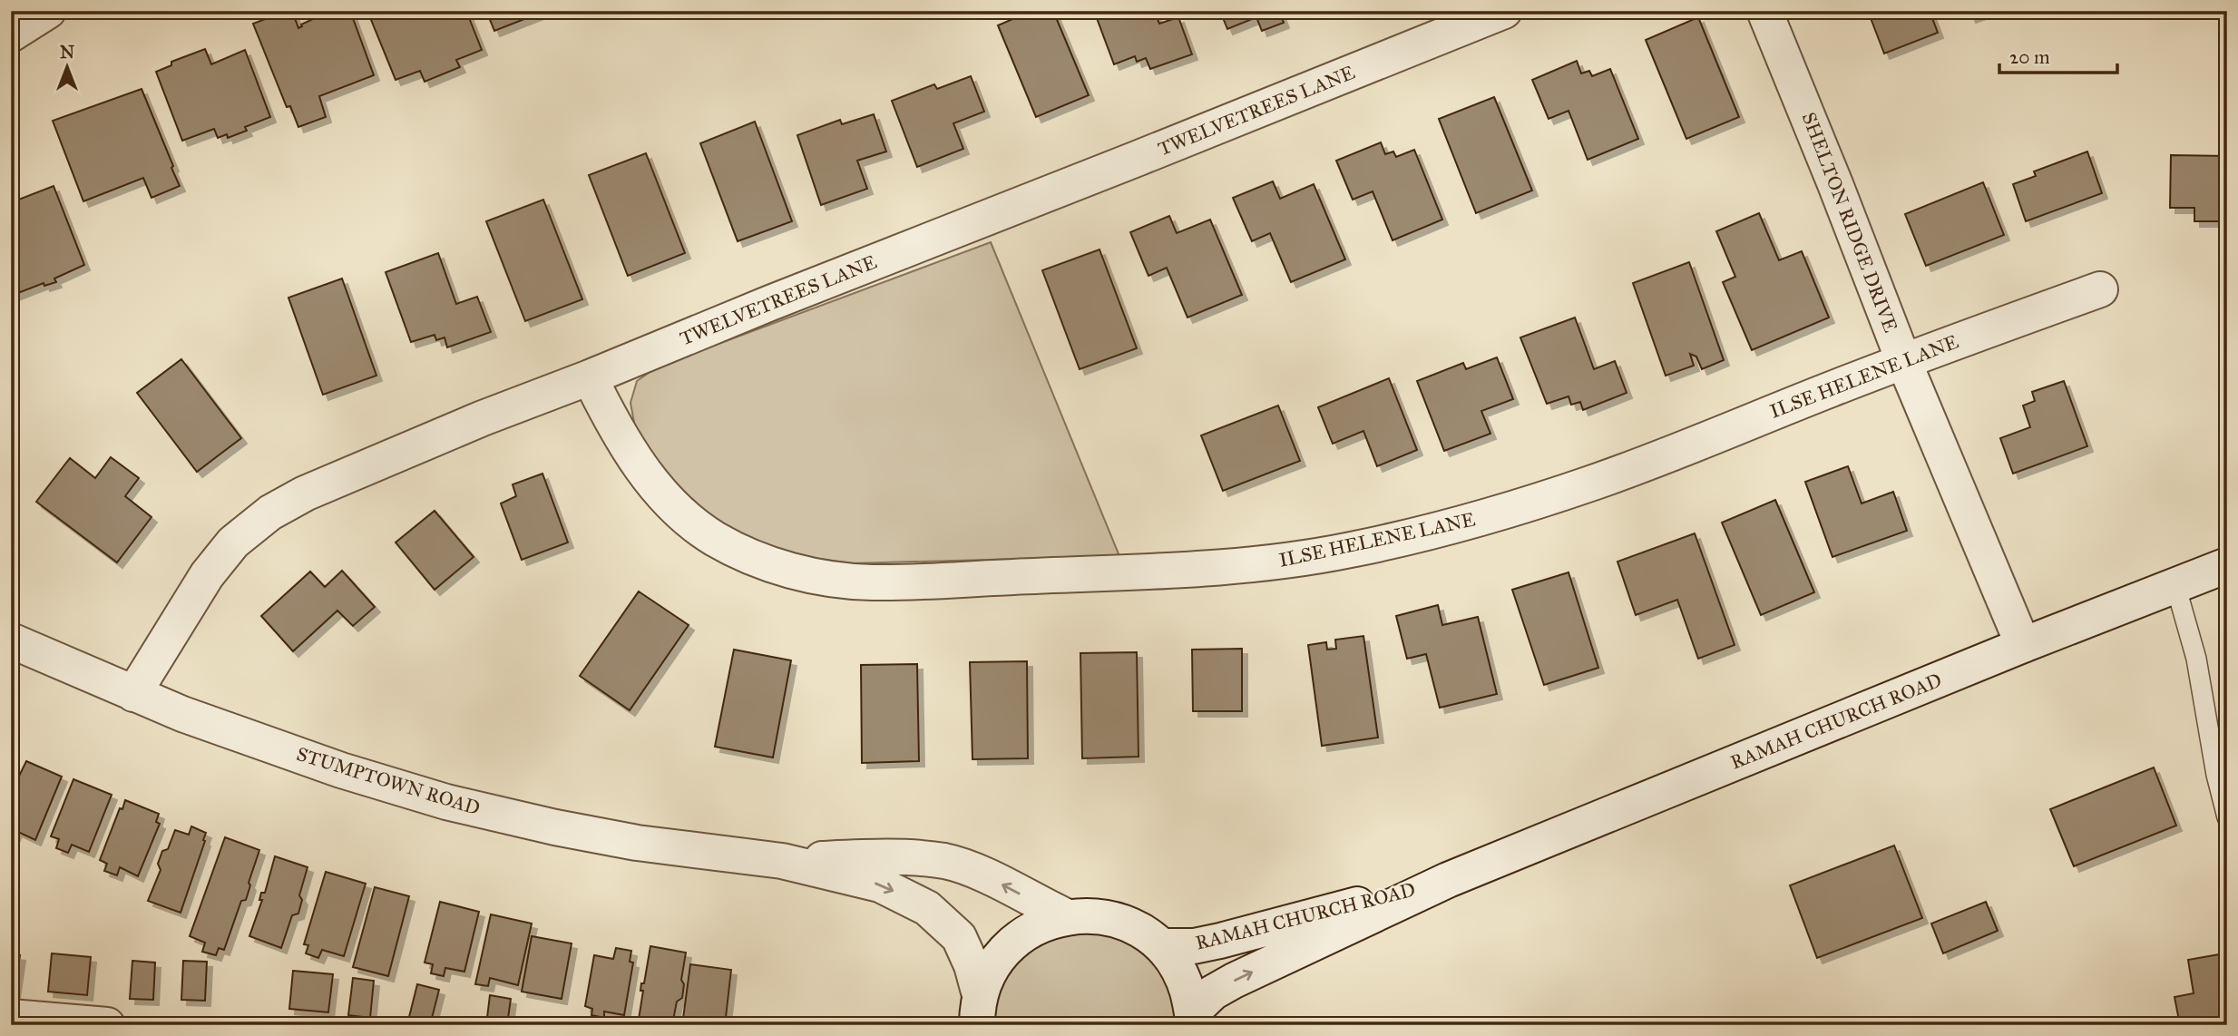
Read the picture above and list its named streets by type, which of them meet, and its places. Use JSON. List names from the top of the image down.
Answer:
{
  "streets": {
    "street": [
      "TWELVETREES LANE",
      "SHELTON RIDGE DRIVE",
      "ILSE HELENE LANE",
      "RAMAH CHURCH ROAD",
      "STUMPTOWN ROAD"
    ]
  },
  "crossings": [
    ["TWELVETREES LANE", "ILSE HELENE LANE"],
    ["TWELVETREES LANE", "STUMPTOWN ROAD"],
    ["SHELTON RIDGE DRIVE", "ILSE HELENE LANE"],
    ["SHELTON RIDGE DRIVE", "RAMAH CHURCH ROAD"],
    ["RAMAH CHURCH ROAD", "STUMPTOWN ROAD"]
  ],
  "scale_bar": "20 m",
  "north": "top"
}
